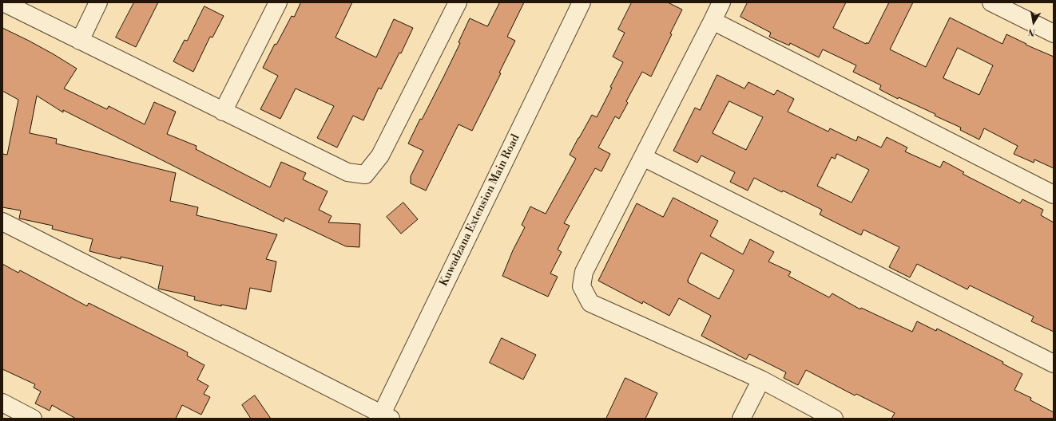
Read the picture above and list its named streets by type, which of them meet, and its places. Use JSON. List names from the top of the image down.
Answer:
{
  "streets": {
    "street": ["Kuwadzana Extension Main Road"]
  },
  "north": "bottom"
}
